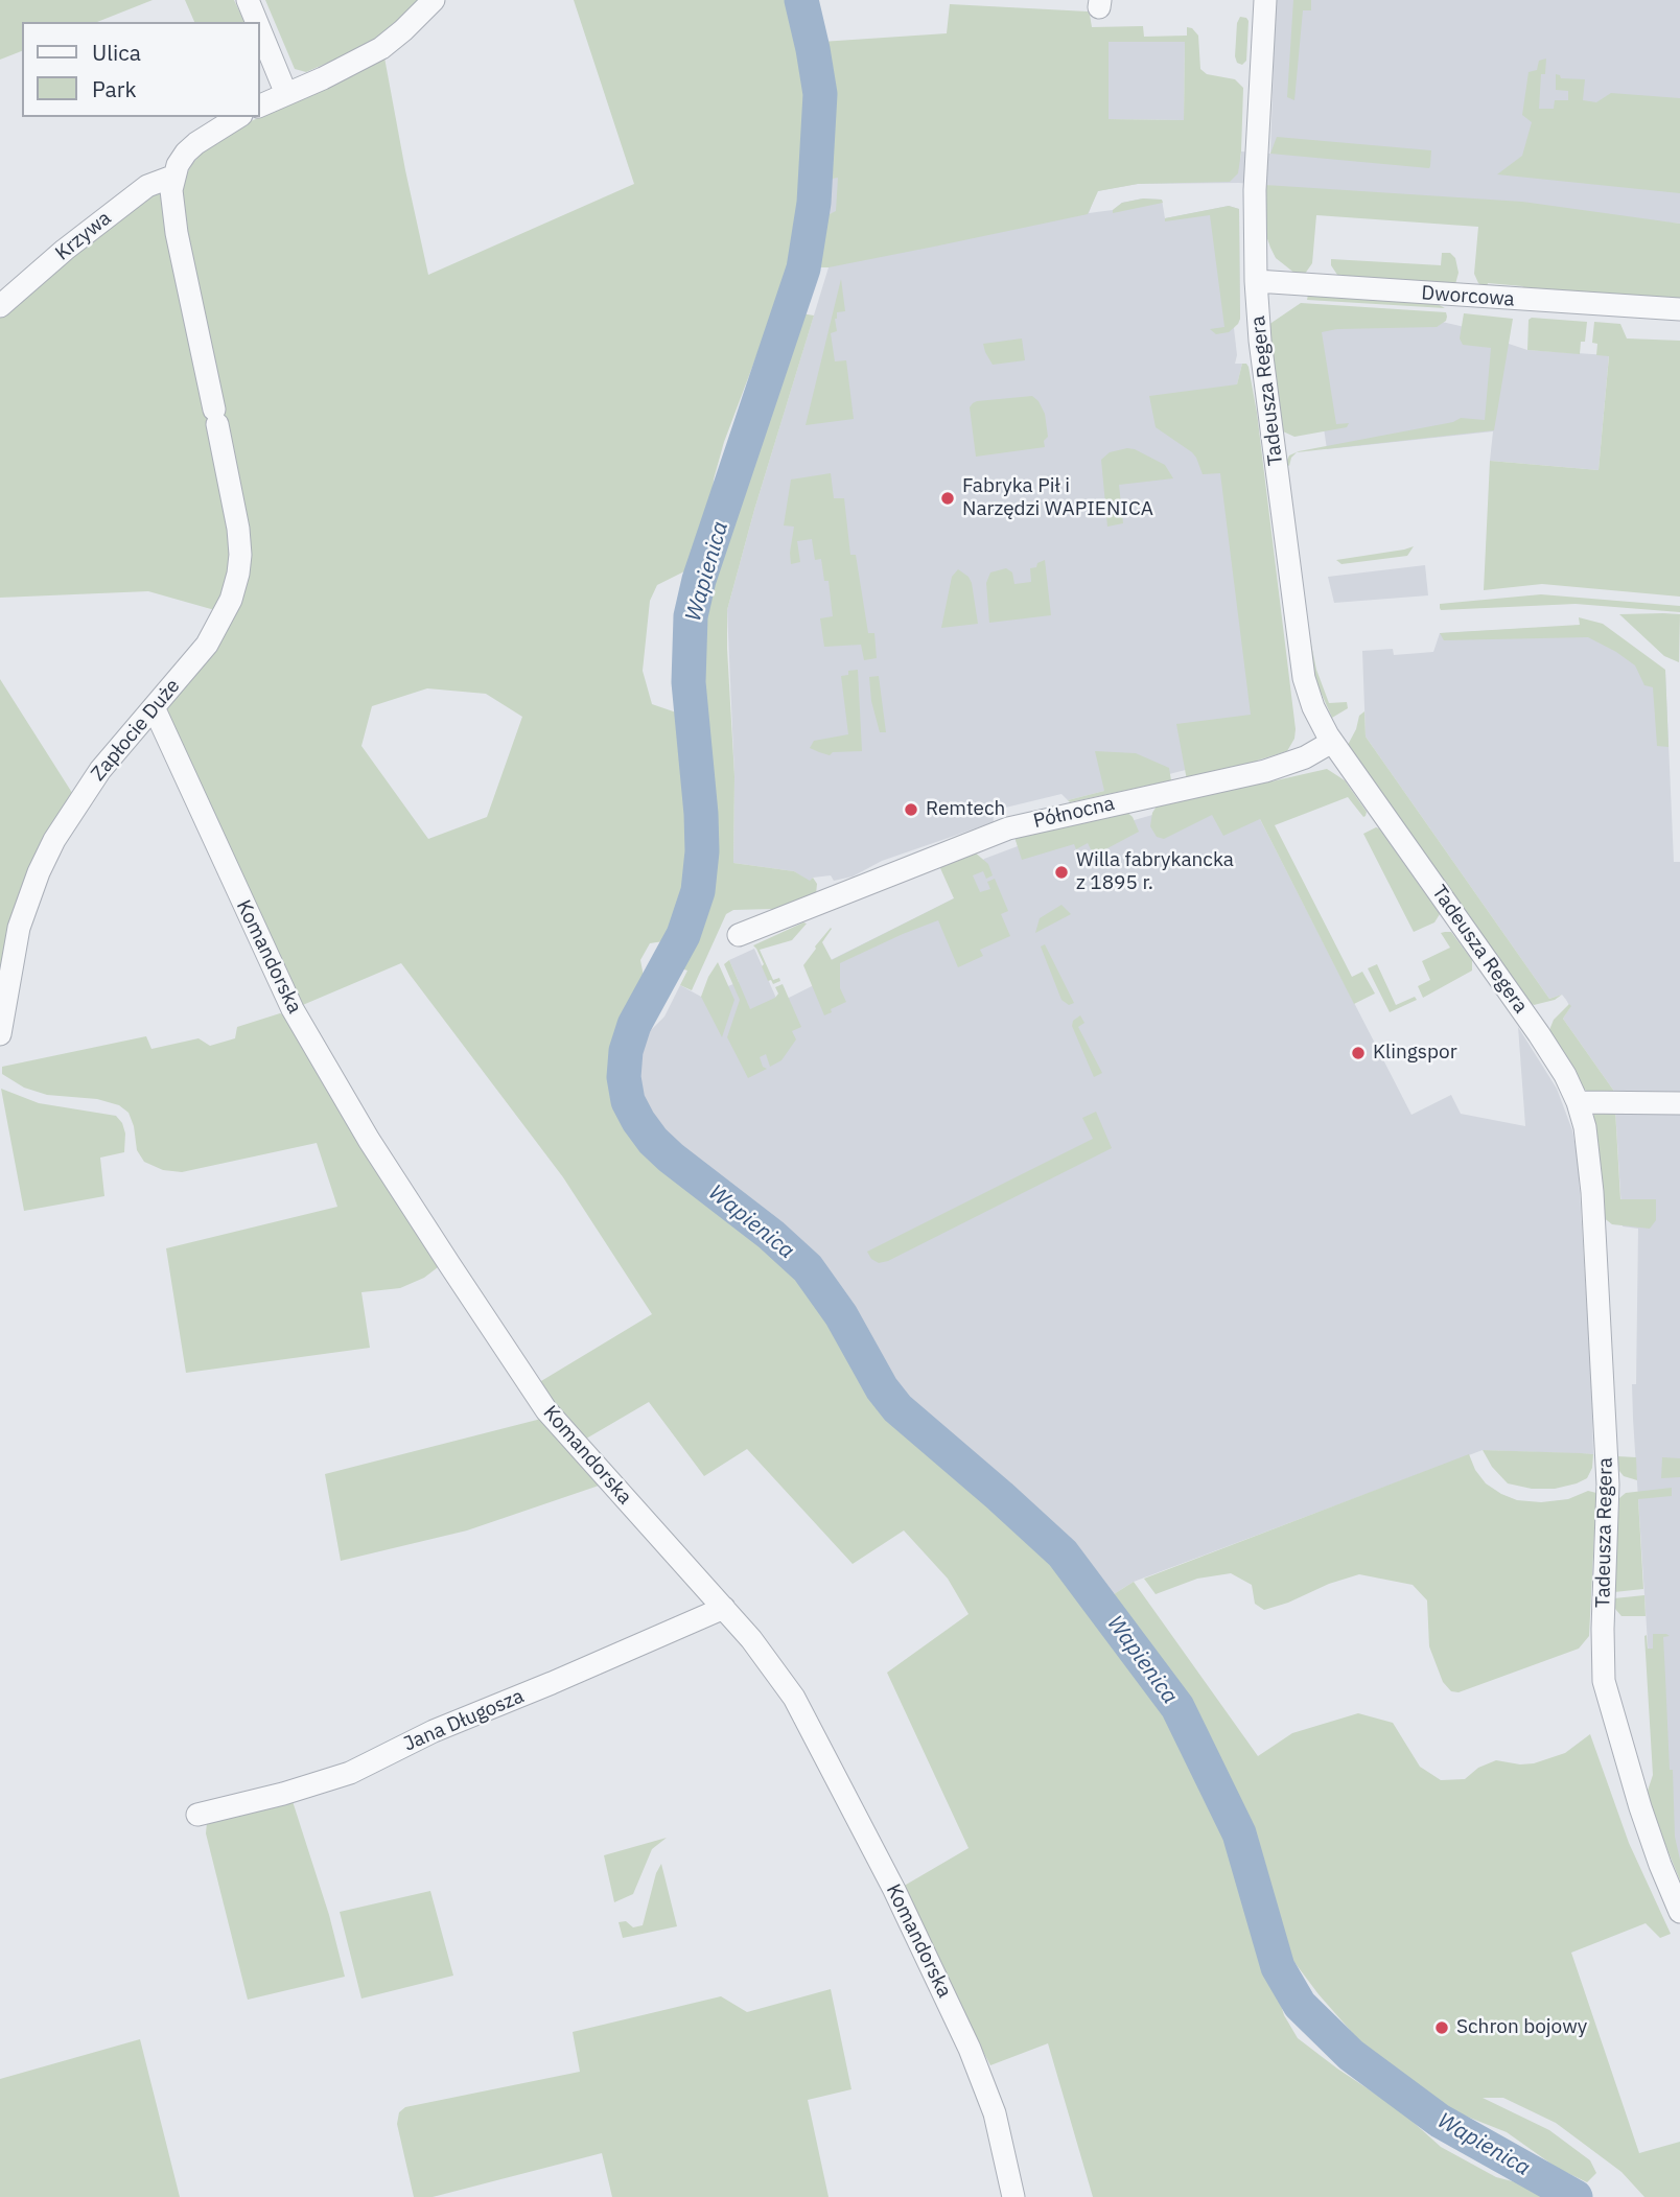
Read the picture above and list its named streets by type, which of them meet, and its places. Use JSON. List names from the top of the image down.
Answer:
{
  "streets": {
    "street": [
      "Krzywa",
      "Dworcowa",
      "Tadeusza Regera",
      "Zapłocie Duże",
      "Północna",
      "Komandorska",
      "Jana Długosza"
    ]
  },
  "crossings": [
    ["Krzywa", "Zapłocie Duże"],
    ["Dworcowa", "Tadeusza Regera"],
    ["Tadeusza Regera", "Północna"],
    ["Zapłocie Duże", "Komandorska"],
    ["Komandorska", "Jana Długosza"]
  ],
  "water": ["Wapienica"],
  "places": [
    "Fabryka Pił i Narzędzi WAPIENICA",
    "Remtech",
    "Willa fabrykancka z 1895 r.",
    "Klingspor",
    "Schron bojowy"
  ],
  "legend": ["Ulica", "Park"]
}
